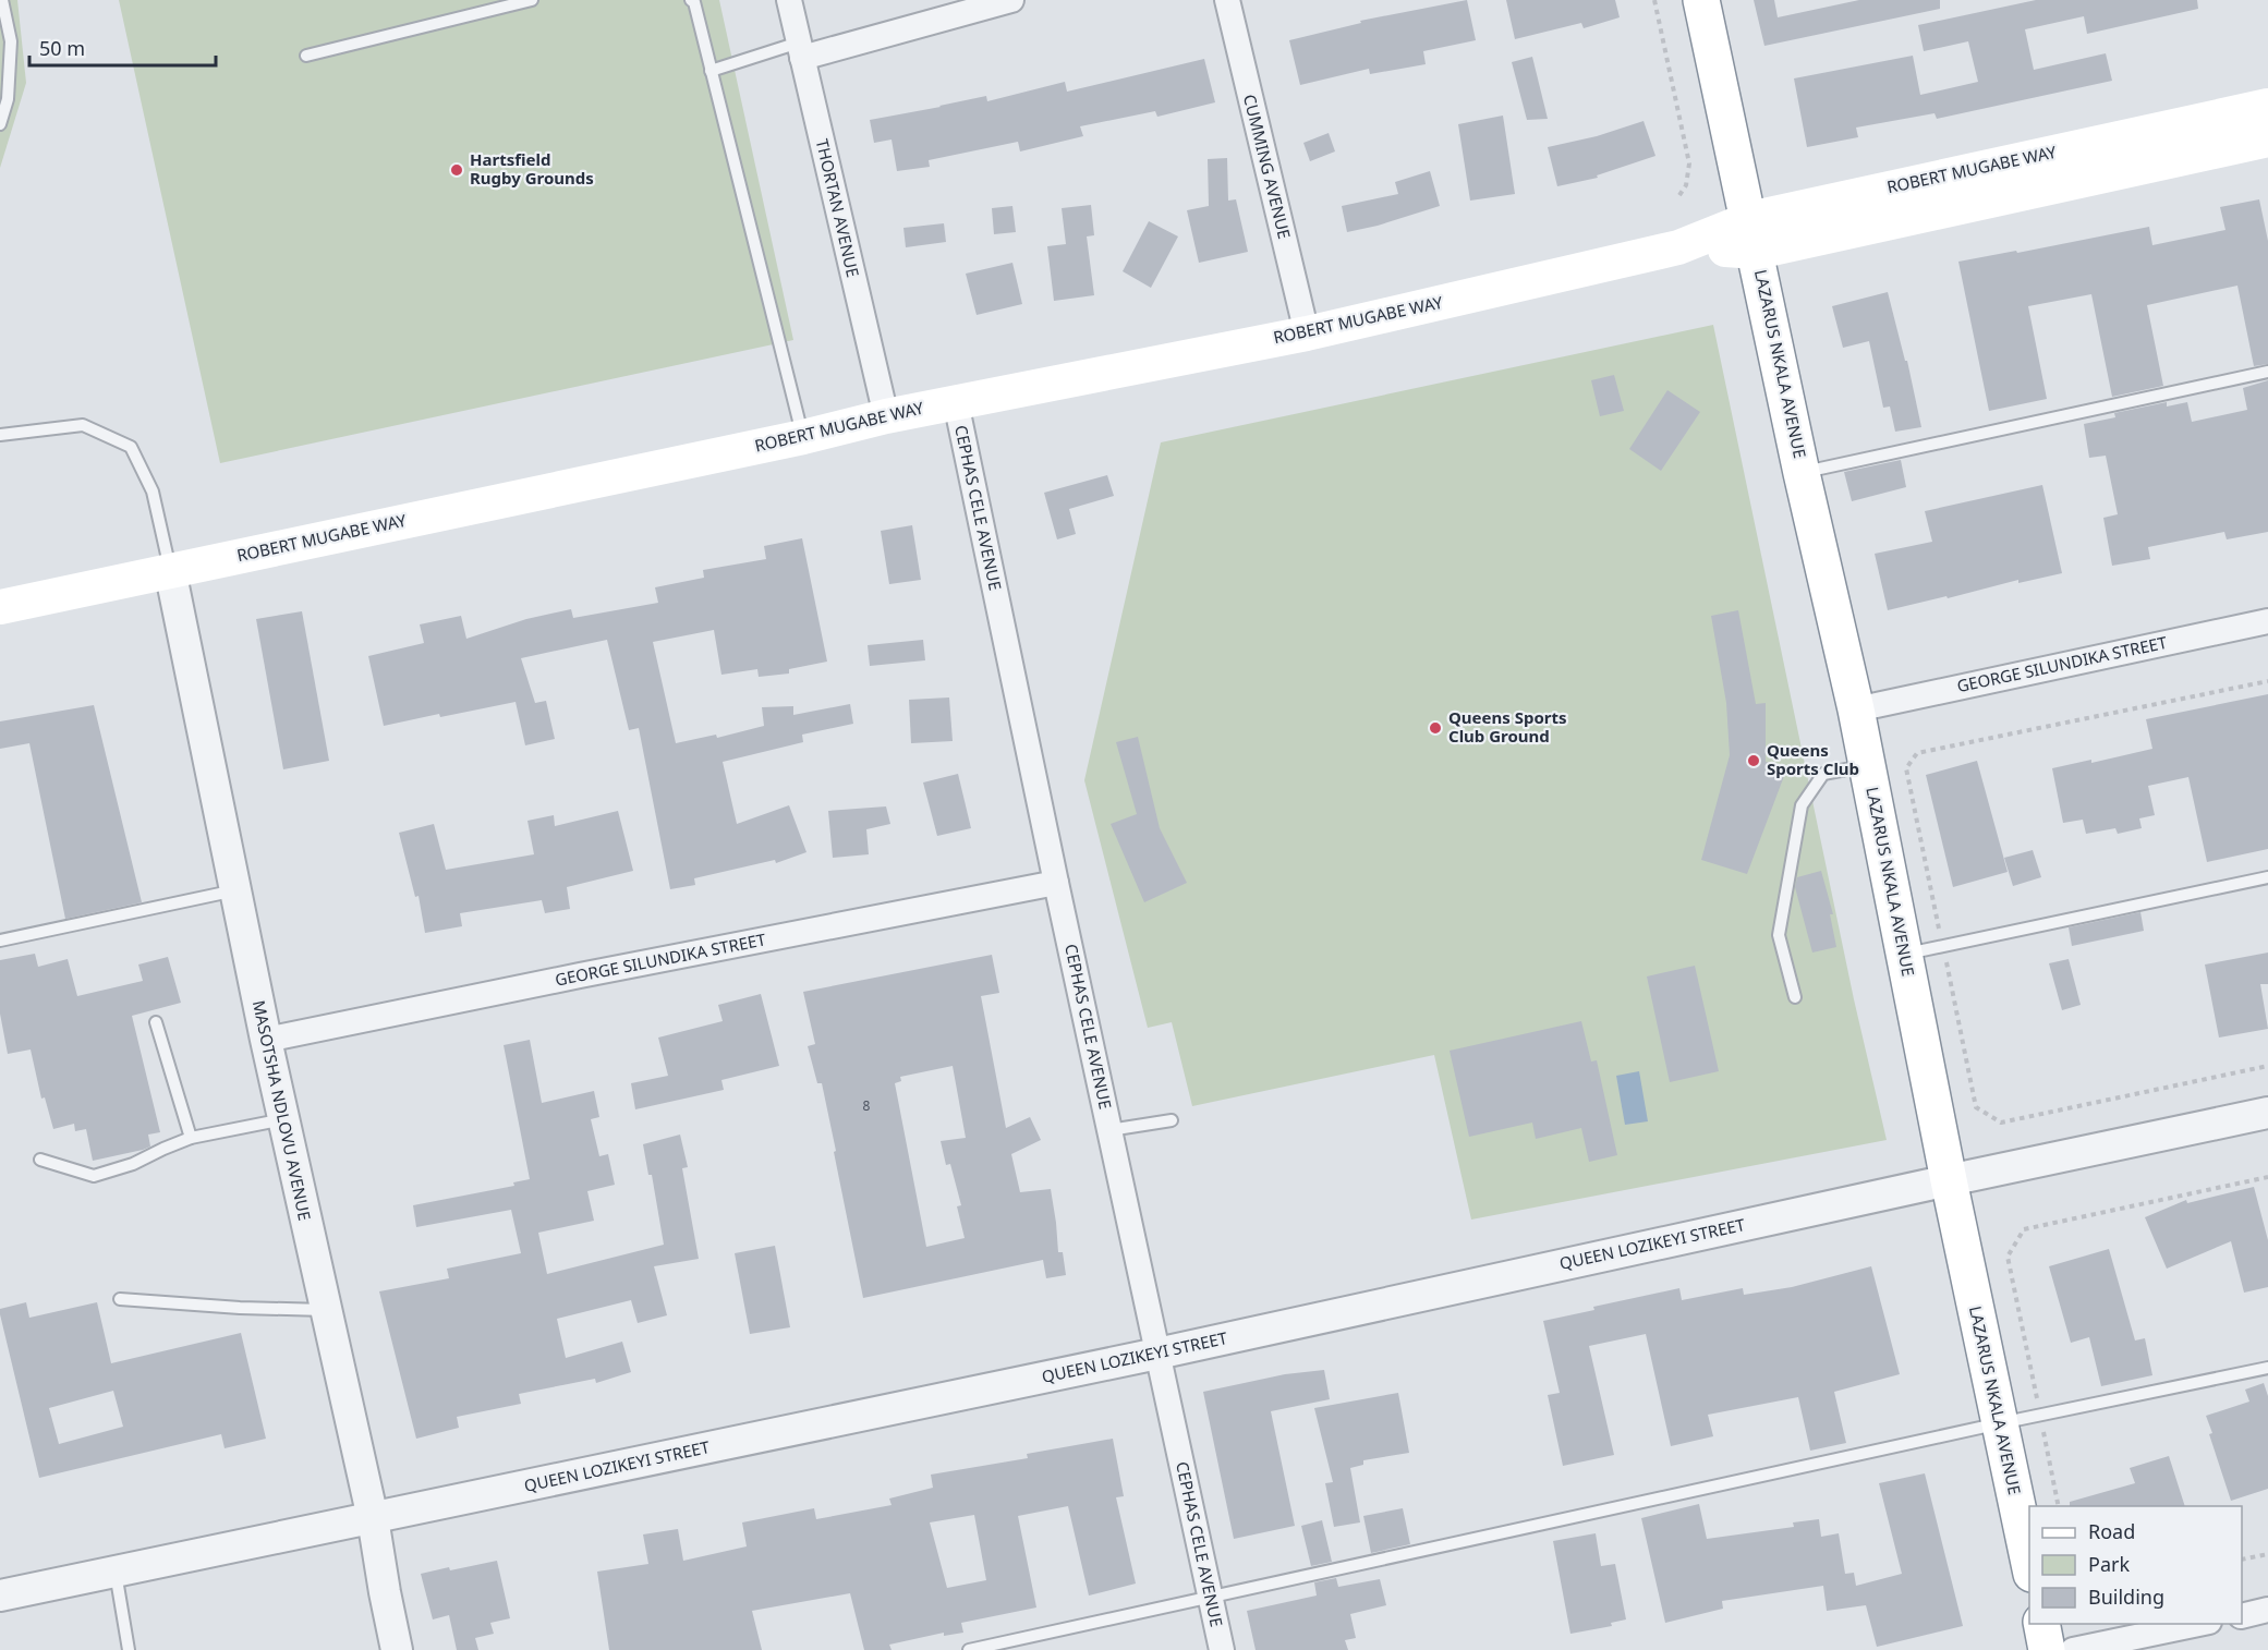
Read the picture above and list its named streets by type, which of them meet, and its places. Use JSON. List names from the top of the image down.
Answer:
{
  "streets": {
    "highway": ["LAZARUS NKALA AVENUE"],
    "main road": ["ROBERT MUGABE WAY"],
    "street": [
      "CUMMING AVENUE",
      "THORTAN AVENUE",
      "CEPHAS CELE AVENUE",
      "GEORGE SILUNDIKA STREET",
      "MASOTSHA NDLOVU AVENUE",
      "QUEEN LOZIKEYI STREET"
    ]
  },
  "crossings": [
    ["CUMMING AVENUE", "ROBERT MUGABE WAY"],
    ["ROBERT MUGABE WAY", "THORTAN AVENUE"],
    ["ROBERT MUGABE WAY", "LAZARUS NKALA AVENUE"],
    ["ROBERT MUGABE WAY", "CEPHAS CELE AVENUE"],
    ["ROBERT MUGABE WAY", "MASOTSHA NDLOVU AVENUE"],
    ["LAZARUS NKALA AVENUE", "GEORGE SILUNDIKA STREET"],
    ["LAZARUS NKALA AVENUE", "QUEEN LOZIKEYI STREET"],
    ["CEPHAS CELE AVENUE", "GEORGE SILUNDIKA STREET"],
    ["CEPHAS CELE AVENUE", "QUEEN LOZIKEYI STREET"],
    ["GEORGE SILUNDIKA STREET", "MASOTSHA NDLOVU AVENUE"],
    ["MASOTSHA NDLOVU AVENUE", "QUEEN LOZIKEYI STREET"]
  ],
  "places": ["Hartsfield Rugby Grounds", "Queens Sports Club Ground", "Queens Sports Club"],
  "house_numbers": ["8"],
  "legend": ["Road", "Park", "Building"],
  "scale_bar": "50 m"
}
